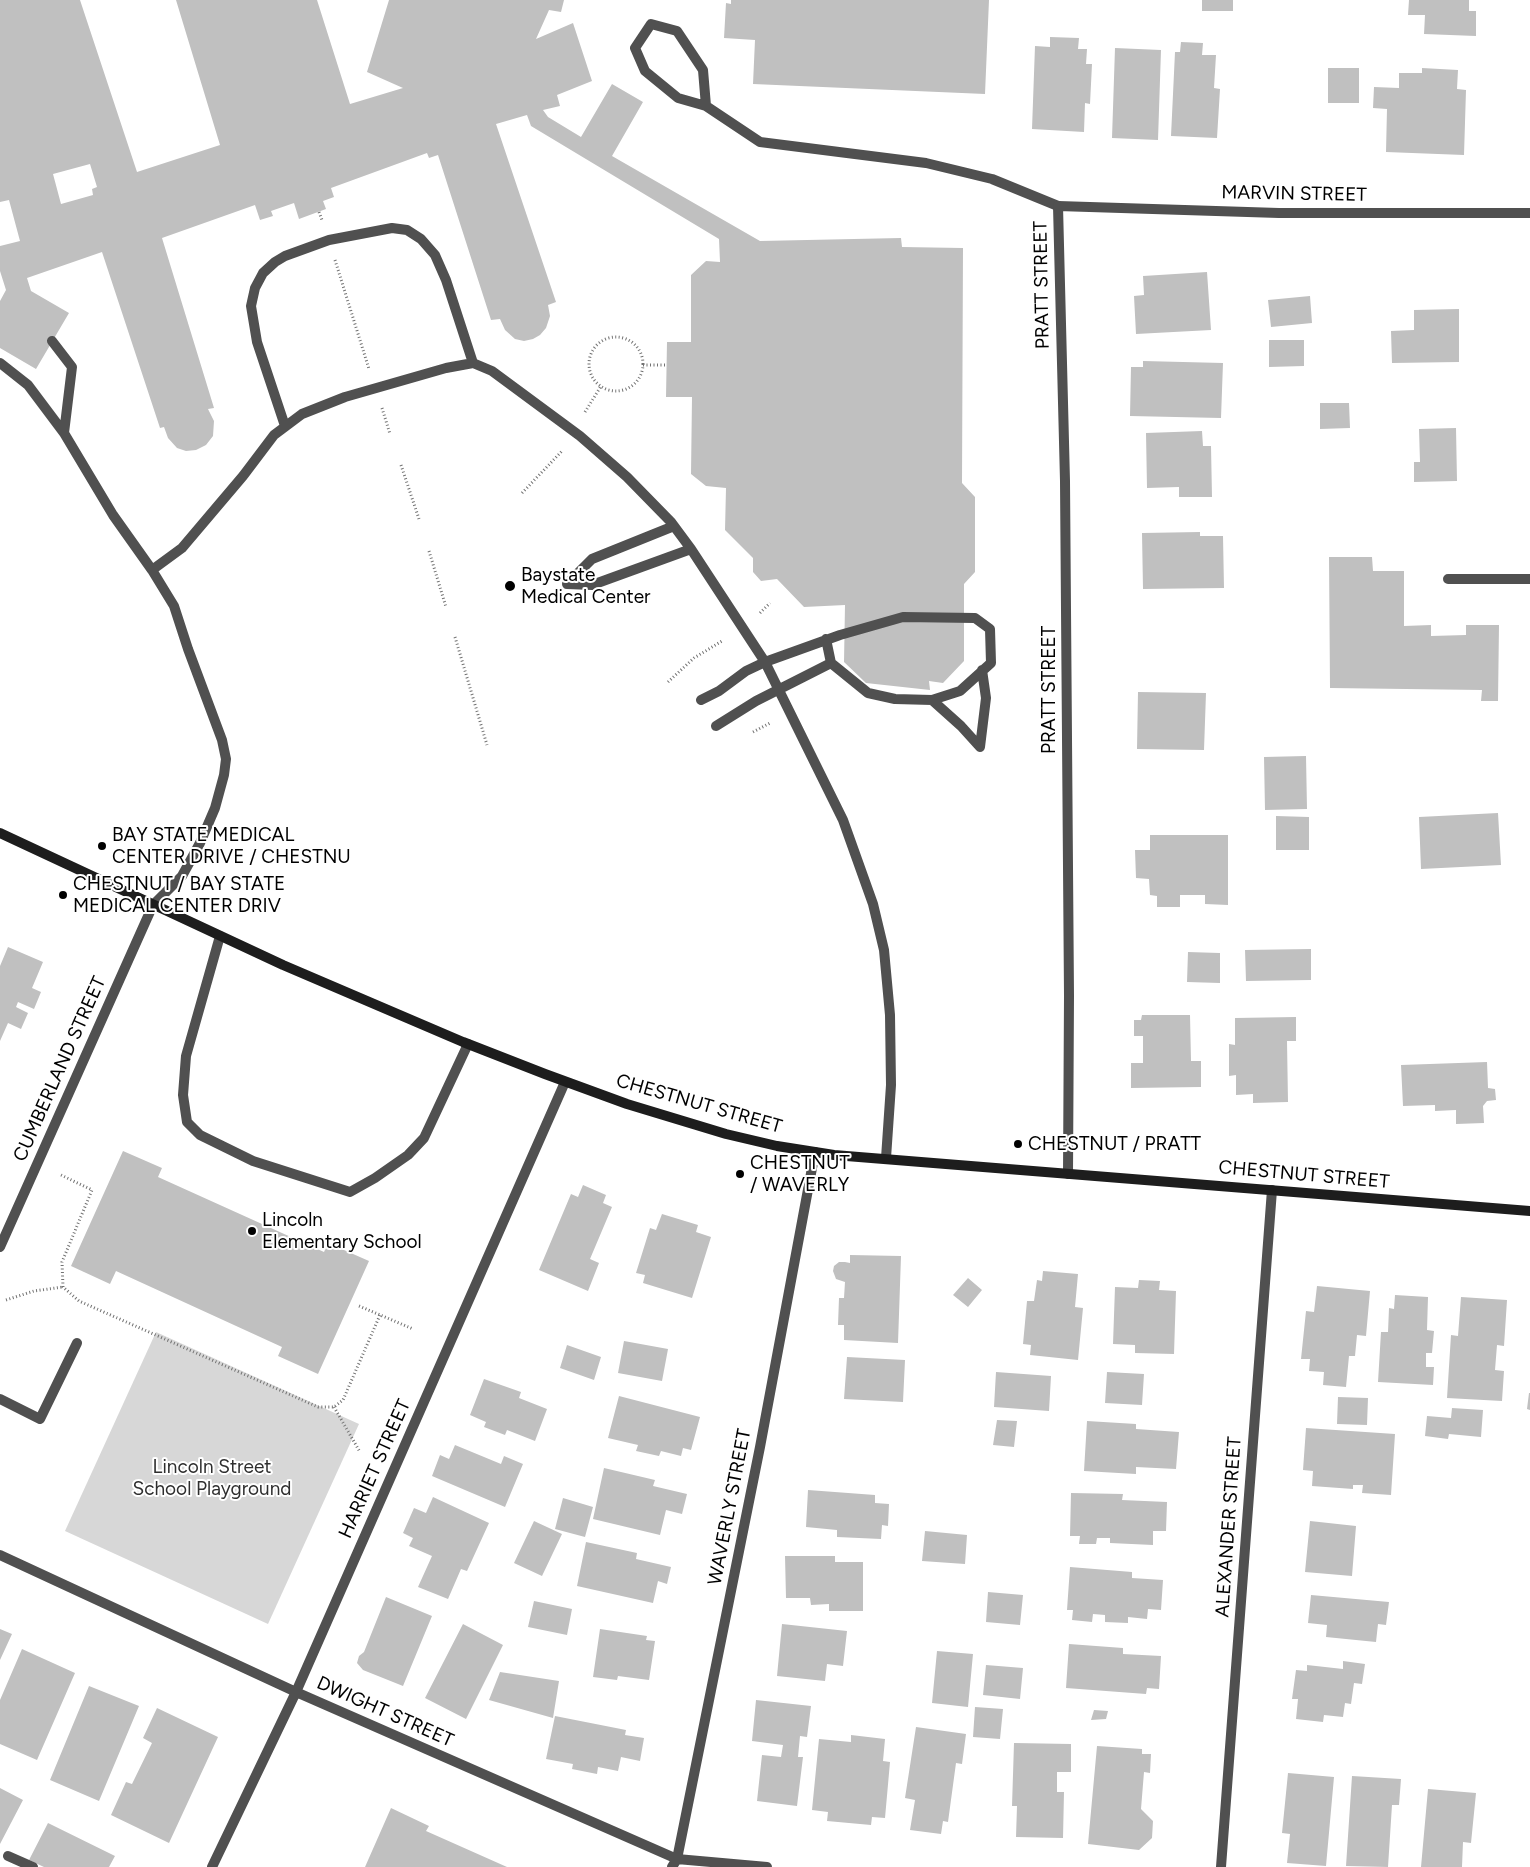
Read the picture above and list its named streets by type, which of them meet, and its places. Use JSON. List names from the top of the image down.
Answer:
{
  "streets": {
    "main road": ["CHESTNUT STREET"],
    "street": [
      "MARVIN STREET",
      "PRATT STREET",
      "CUMBERLAND STREET",
      "HARRIET STREET",
      "WAVERLY STREET",
      "ALEXANDER STREET",
      "DWIGHT STREET"
    ]
  },
  "crossings": [
    ["MARVIN STREET", "PRATT STREET"],
    ["PRATT STREET", "CHESTNUT STREET"],
    ["CUMBERLAND STREET", "CHESTNUT STREET"],
    ["CHESTNUT STREET", "HARRIET STREET"],
    ["CHESTNUT STREET", "WAVERLY STREET"],
    ["CHESTNUT STREET", "ALEXANDER STREET"],
    ["HARRIET STREET", "DWIGHT STREET"],
    ["WAVERLY STREET", "DWIGHT STREET"]
  ],
  "parks": ["Lincoln Street School Playground"],
  "places": [
    "Baystate Medical Center",
    "BAY STATE MEDICAL CENTER DRIVE / CHESTNU",
    "CHESTNUT / BAY STATE MEDICAL CENTER DRIV",
    "CHESTNUT / PRATT",
    "CHESTNUT / WAVERLY",
    "Lincoln Elementary School"
  ]
}
